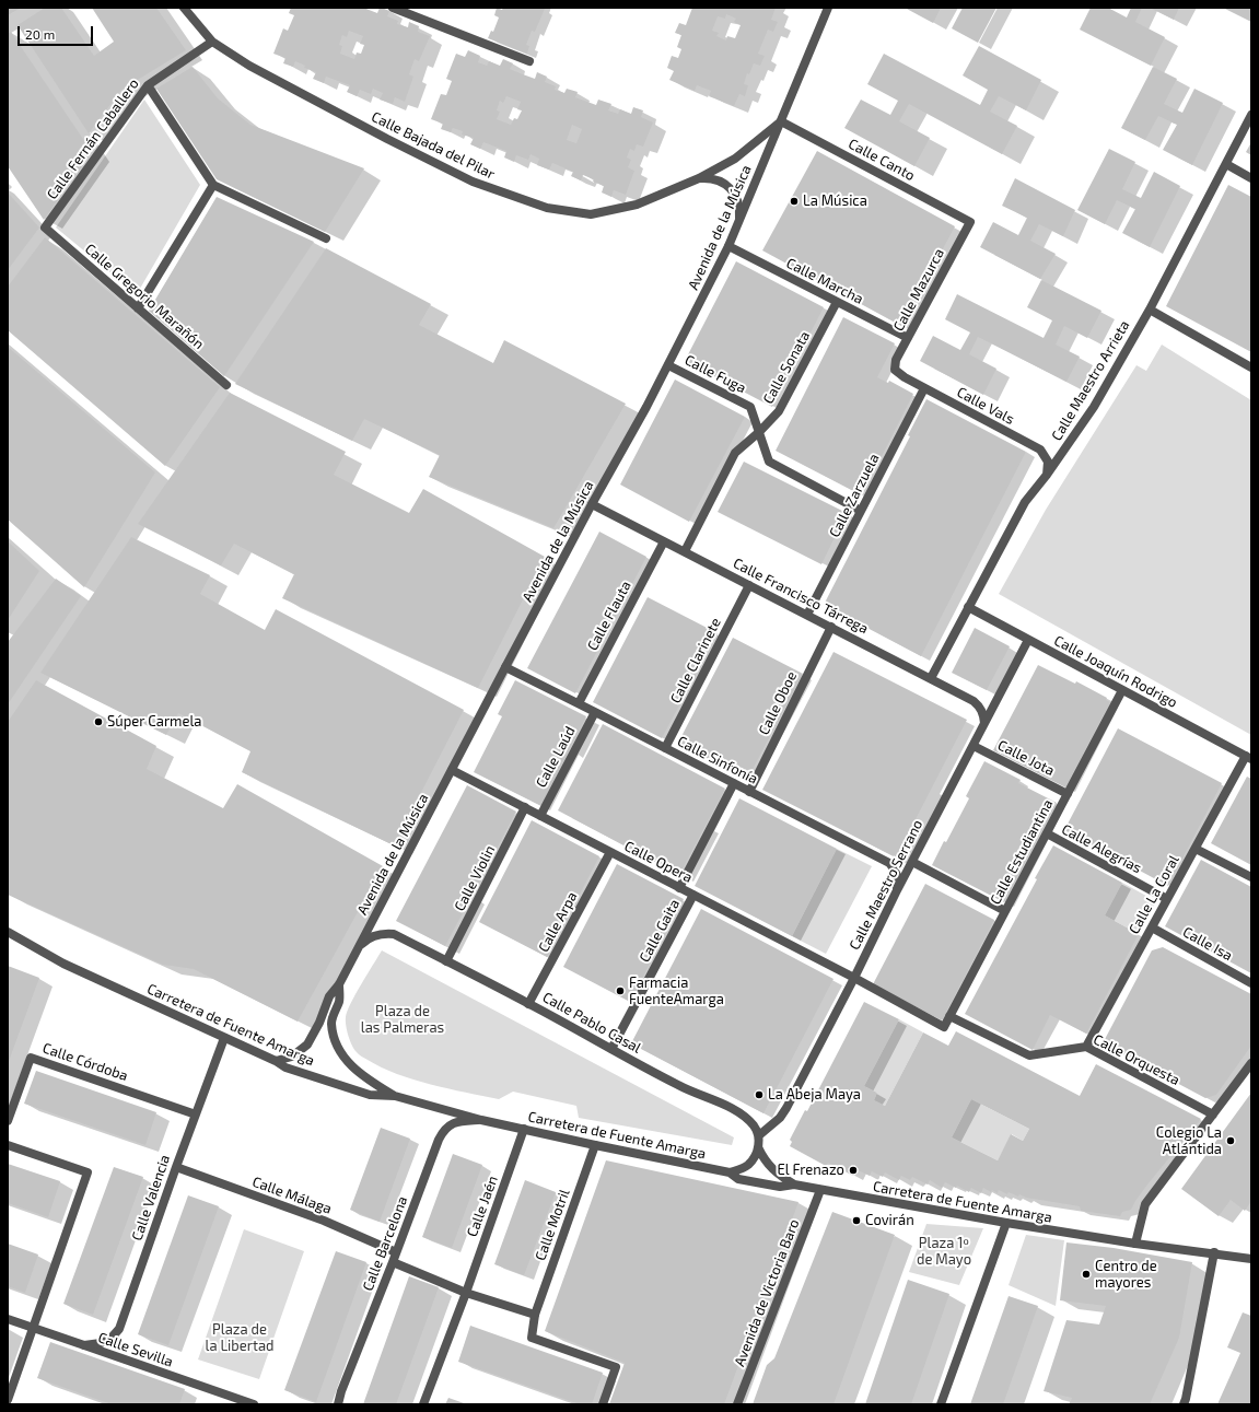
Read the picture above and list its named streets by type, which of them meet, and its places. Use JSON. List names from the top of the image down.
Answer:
{
  "streets": {
    "street": [
      "Calle Fernán Caballero",
      "Calle Bajada del Pilar",
      "Calle Canto",
      "Avenida de la Música",
      "Calle Marcha",
      "Calle Mazurca",
      "Calle Gregorio Marañón",
      "Calle Sonata",
      "Calle Fuga",
      "Calle Maestro Arrieta",
      "Calle Vals",
      "Calle Zarzuela",
      "Calle Francisco Tárrega",
      "Calle Flauta",
      "Calle Clarinete",
      "Calle Joaquín Rodrigo",
      "Calle Oboe",
      "Calle Laúd",
      "Calle Jota",
      "Calle Sinfonía",
      "Calle Alegrías",
      "Calle Estudiantina",
      "Calle Opera",
      "Calle Violin",
      "Calle Maestro Serrano",
      "Calle La Coral",
      "Calle Arpa",
      "Calle Gaita",
      "Calle Isa",
      "Calle Pablo Casal",
      "Carretera de Fuente Amarga",
      "Calle Orquesta",
      "Calle Córdoba",
      "Calle Málaga",
      "Calle Valencia",
      "Calle Jaén",
      "Calle Motril",
      "Calle Barcelona",
      "Avenida de Victoria Baro",
      "Calle Sevilla"
    ]
  },
  "crossings": [
    ["Calle Fernán Caballero", "Calle Bajada del Pilar"],
    ["Calle Fernán Caballero", "Calle Gregorio Marañón"],
    ["Calle Bajada del Pilar", "Calle Canto"],
    ["Calle Bajada del Pilar", "Avenida de la Música"],
    ["Calle Canto", "Avenida de la Música"],
    ["Calle Canto", "Calle Mazurca"],
    ["Avenida de la Música", "Calle Marcha"],
    ["Avenida de la Música", "Calle Fuga"],
    ["Avenida de la Música", "Calle Francisco Tárrega"],
    ["Avenida de la Música", "Calle Sinfonía"],
    ["Avenida de la Música", "Calle Opera"],
    ["Avenida de la Música", "Calle Pablo Casal"],
    ["Avenida de la Música", "Carretera de Fuente Amarga"],
    ["Calle Marcha", "Calle Mazurca"],
    ["Calle Marcha", "Calle Sonata"],
    ["Calle Mazurca", "Calle Vals"],
    ["Calle Sonata", "Calle Fuga"],
    ["Calle Sonata", "Calle Francisco Tárrega"],
    ["Calle Fuga", "Calle Zarzuela"],
    ["Calle Maestro Arrieta", "Calle Vals"],
    ["Calle Maestro Arrieta", "Calle Francisco Tárrega"],
    ["Calle Maestro Arrieta", "Calle Joaquín Rodrigo"],
    ["Calle Vals", "Calle Zarzuela"],
    ["Calle Zarzuela", "Calle Francisco Tárrega"],
    ["Calle Francisco Tárrega", "Calle Flauta"],
    ["Calle Francisco Tárrega", "Calle Clarinete"],
    ["Calle Francisco Tárrega", "Calle Oboe"],
    ["Calle Francisco Tárrega", "Calle Maestro Serrano"],
    ["Calle Flauta", "Calle Sinfonía"],
    ["Calle Clarinete", "Calle Sinfonía"],
    ["Calle Joaquín Rodrigo", "Calle Estudiantina"],
    ["Calle Joaquín Rodrigo", "Calle Maestro Serrano"],
    ["Calle Joaquín Rodrigo", "Calle La Coral"],
    ["Calle Oboe", "Calle Sinfonía"],
    ["Calle Laúd", "Calle Sinfonía"],
    ["Calle Laúd", "Calle Opera"],
    ["Calle Jota", "Calle Estudiantina"],
    ["Calle Jota", "Calle Maestro Serrano"],
    ["Calle Sinfonía", "Calle Maestro Serrano"],
    ["Calle Alegrías", "Calle Estudiantina"],
    ["Calle Alegrías", "Calle La Coral"],
    ["Calle Estudiantina", "Calle Opera"],
    ["Calle Estudiantina", "Calle Maestro Serrano"],
    ["Calle Estudiantina", "Calle Orquesta"],
    ["Calle Opera", "Calle Violin"],
    ["Calle Opera", "Calle Maestro Serrano"],
    ["Calle Opera", "Calle Arpa"],
    ["Calle Opera", "Calle Gaita"],
    ["Calle Violin", "Calle Pablo Casal"],
    ["Calle Maestro Serrano", "Calle Pablo Casal"],
    ["Calle La Coral", "Calle Isa"],
    ["Calle La Coral", "Calle Orquesta"],
    ["Calle Arpa", "Calle Pablo Casal"],
    ["Calle Gaita", "Calle Pablo Casal"],
    ["Carretera de Fuente Amarga", "Calle Valencia"],
    ["Carretera de Fuente Amarga", "Calle Jaén"],
    ["Carretera de Fuente Amarga", "Calle Motril"],
    ["Carretera de Fuente Amarga", "Calle Barcelona"],
    ["Carretera de Fuente Amarga", "Avenida de Victoria Baro"],
    ["Calle Córdoba", "Calle Valencia"],
    ["Calle Málaga", "Calle Valencia"],
    ["Calle Málaga", "Calle Barcelona"],
    ["Calle Valencia", "Calle Sevilla"]
  ],
  "parks": ["Plaza de las Palmeras", "Plaza 1º de Mayo", "Plaza de la Libertad"],
  "places": [
    "La Música",
    "Súper Carmela",
    "Farmacia FuenteAmarga",
    "La Abeja Maya",
    "Colegio La Atlántida",
    "El Frenazo",
    "Covirán",
    "Centro de mayores"
  ],
  "scale_bar": "20 m"
}
